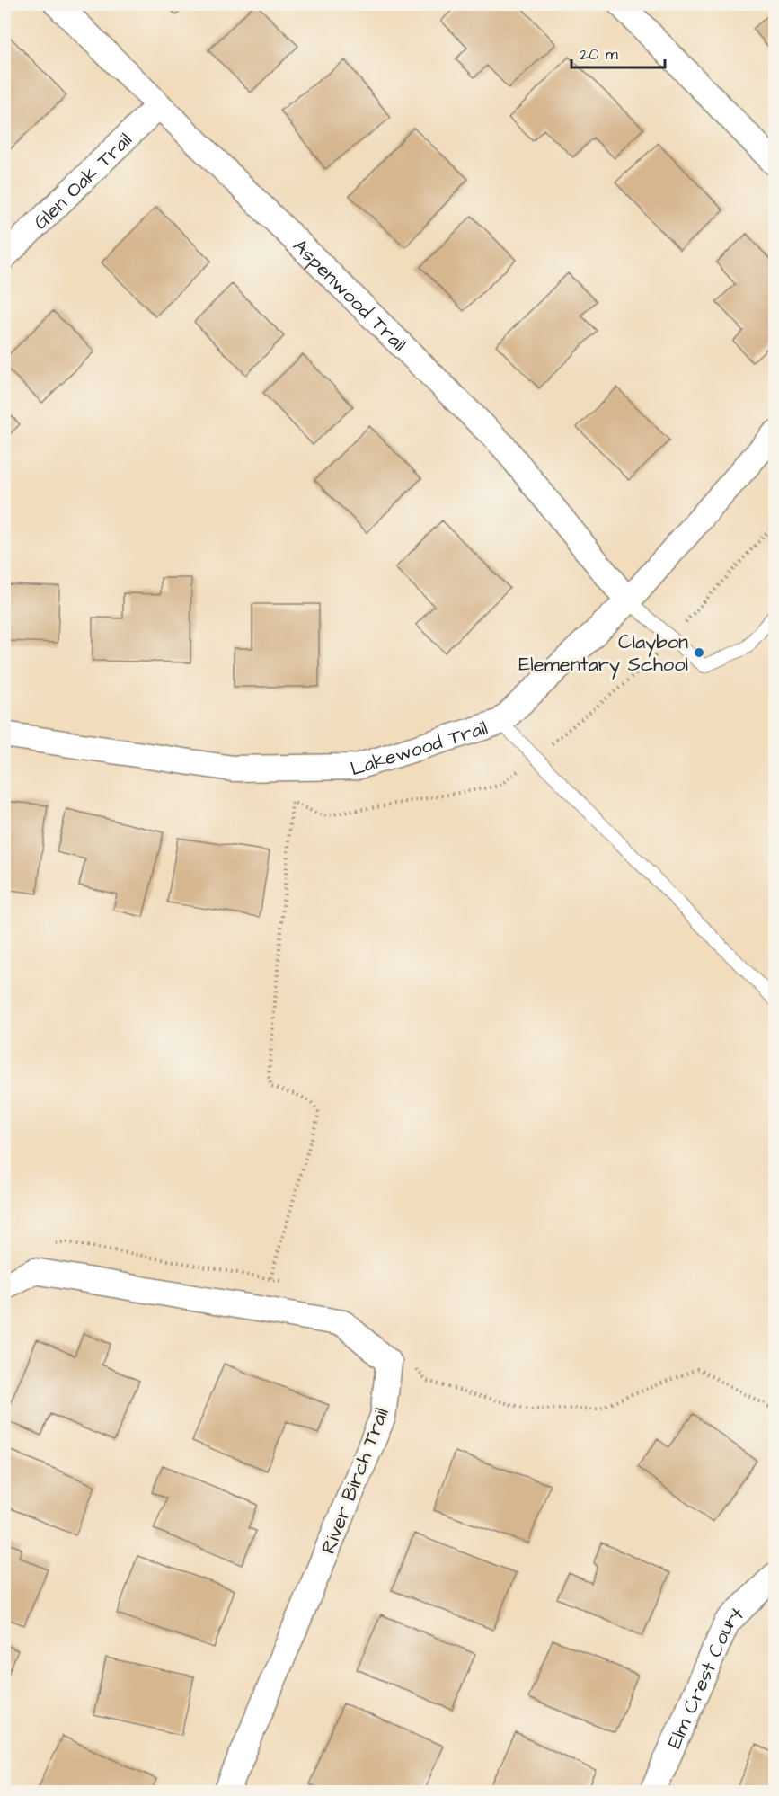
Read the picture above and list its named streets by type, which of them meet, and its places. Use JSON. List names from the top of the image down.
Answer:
{
  "streets": {
    "street": [
      "Glen Oak Trail",
      "Aspenwood Trail",
      "Lakewood Trail",
      "River Birch Trail",
      "Elm Crest Court"
    ]
  },
  "crossings": [
    ["Glen Oak Trail", "Aspenwood Trail"],
    ["Aspenwood Trail", "Lakewood Trail"]
  ],
  "places": ["Claybon Elementary School"],
  "scale_bar": "20 m"
}
